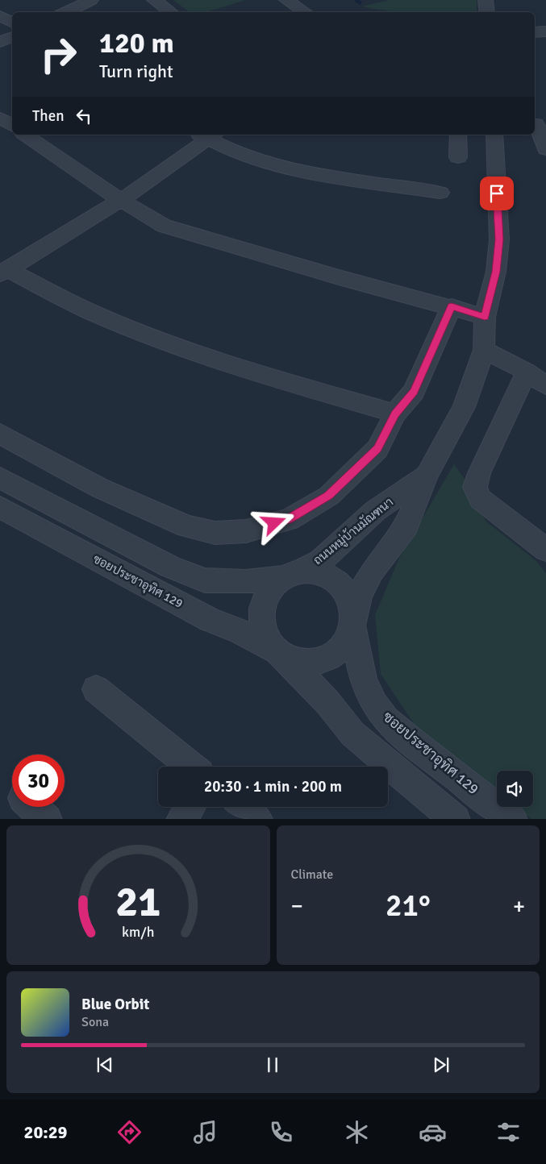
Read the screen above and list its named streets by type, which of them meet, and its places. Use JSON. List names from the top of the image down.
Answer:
{
  "streets": {
    "street": ["ถนนหมู่บ้านมัณฑนา", "ซอยประชาอุทิศ 129"]
  },
  "crossings": [
    ["ถนนหมู่บ้านมัณฑนา", "ซอยประชาอุทิศ 129"]
  ],
  "page": {
    "turn": ["120 m", "Turn right"],
    "then": "Then",
    "limit": "30",
    "trip": "20:30 · 1 min · 200 m",
    "tile": "Climate",
    "heat": ["−", "21°", "+"],
    "song": ["Blue Orbit", "Sona"],
    "tabs": "20:29",
    "gauge": ["21", "km/h"]
  }
}
